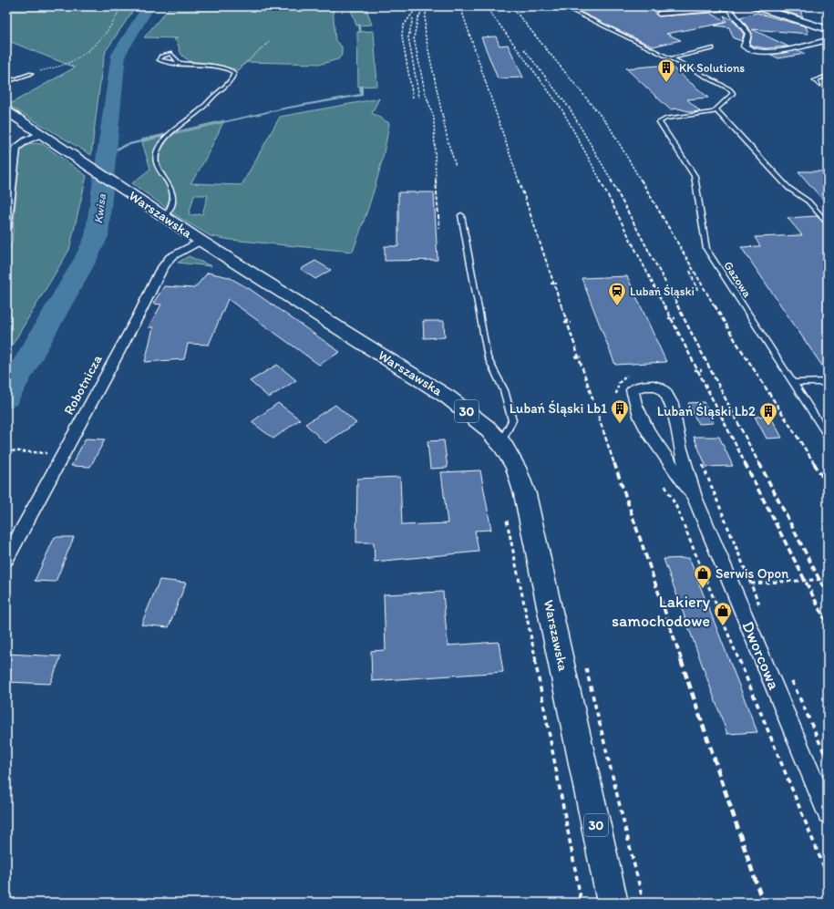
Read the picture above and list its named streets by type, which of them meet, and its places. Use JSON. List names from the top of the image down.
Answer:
{
  "streets": {
    "main road": ["Warszawska", "30"],
    "street": ["Robotnicza", "Dworcowa"],
    "lane": ["Gazowa"]
  },
  "crossings": [
    ["Warszawska", "Robotnicza"]
  ],
  "water": ["Kwisa"],
  "places": {
    "building": ["KK Solutions", "Lubań Śląski Lb1", "Lubań Śląski Lb2"],
    "station": ["Lubań Śląski"],
    "shop": ["Serwis Opon", "Lakiery samochodowe"]
  }
}
